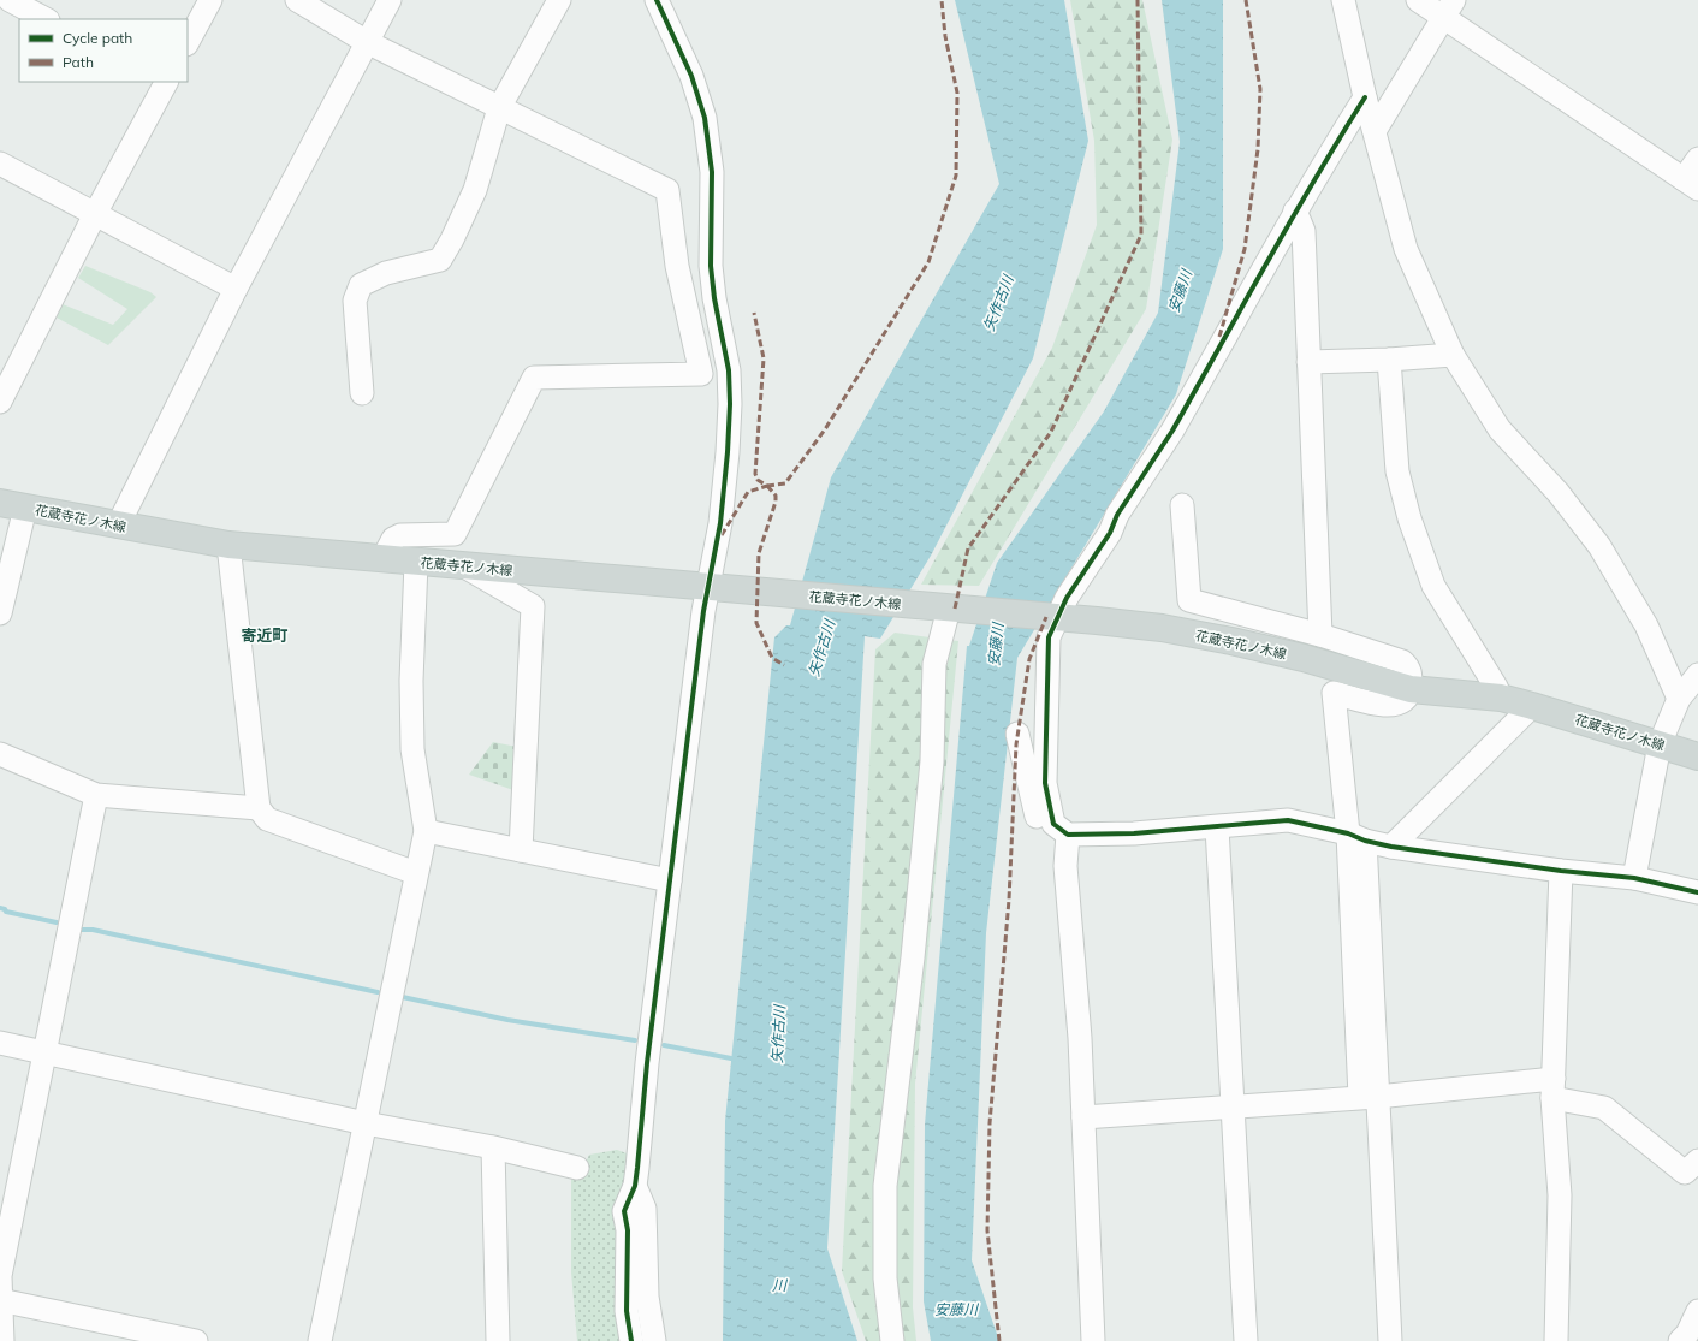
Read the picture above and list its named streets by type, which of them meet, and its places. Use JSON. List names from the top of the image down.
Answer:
{
  "streets": {
    "main road": ["花蔵寺花ノ木線"]
  },
  "districts": ["寄近町"],
  "water": ["安藤川", "矢作古川", "川"],
  "legend": ["Cycle path", "Path"]
}
